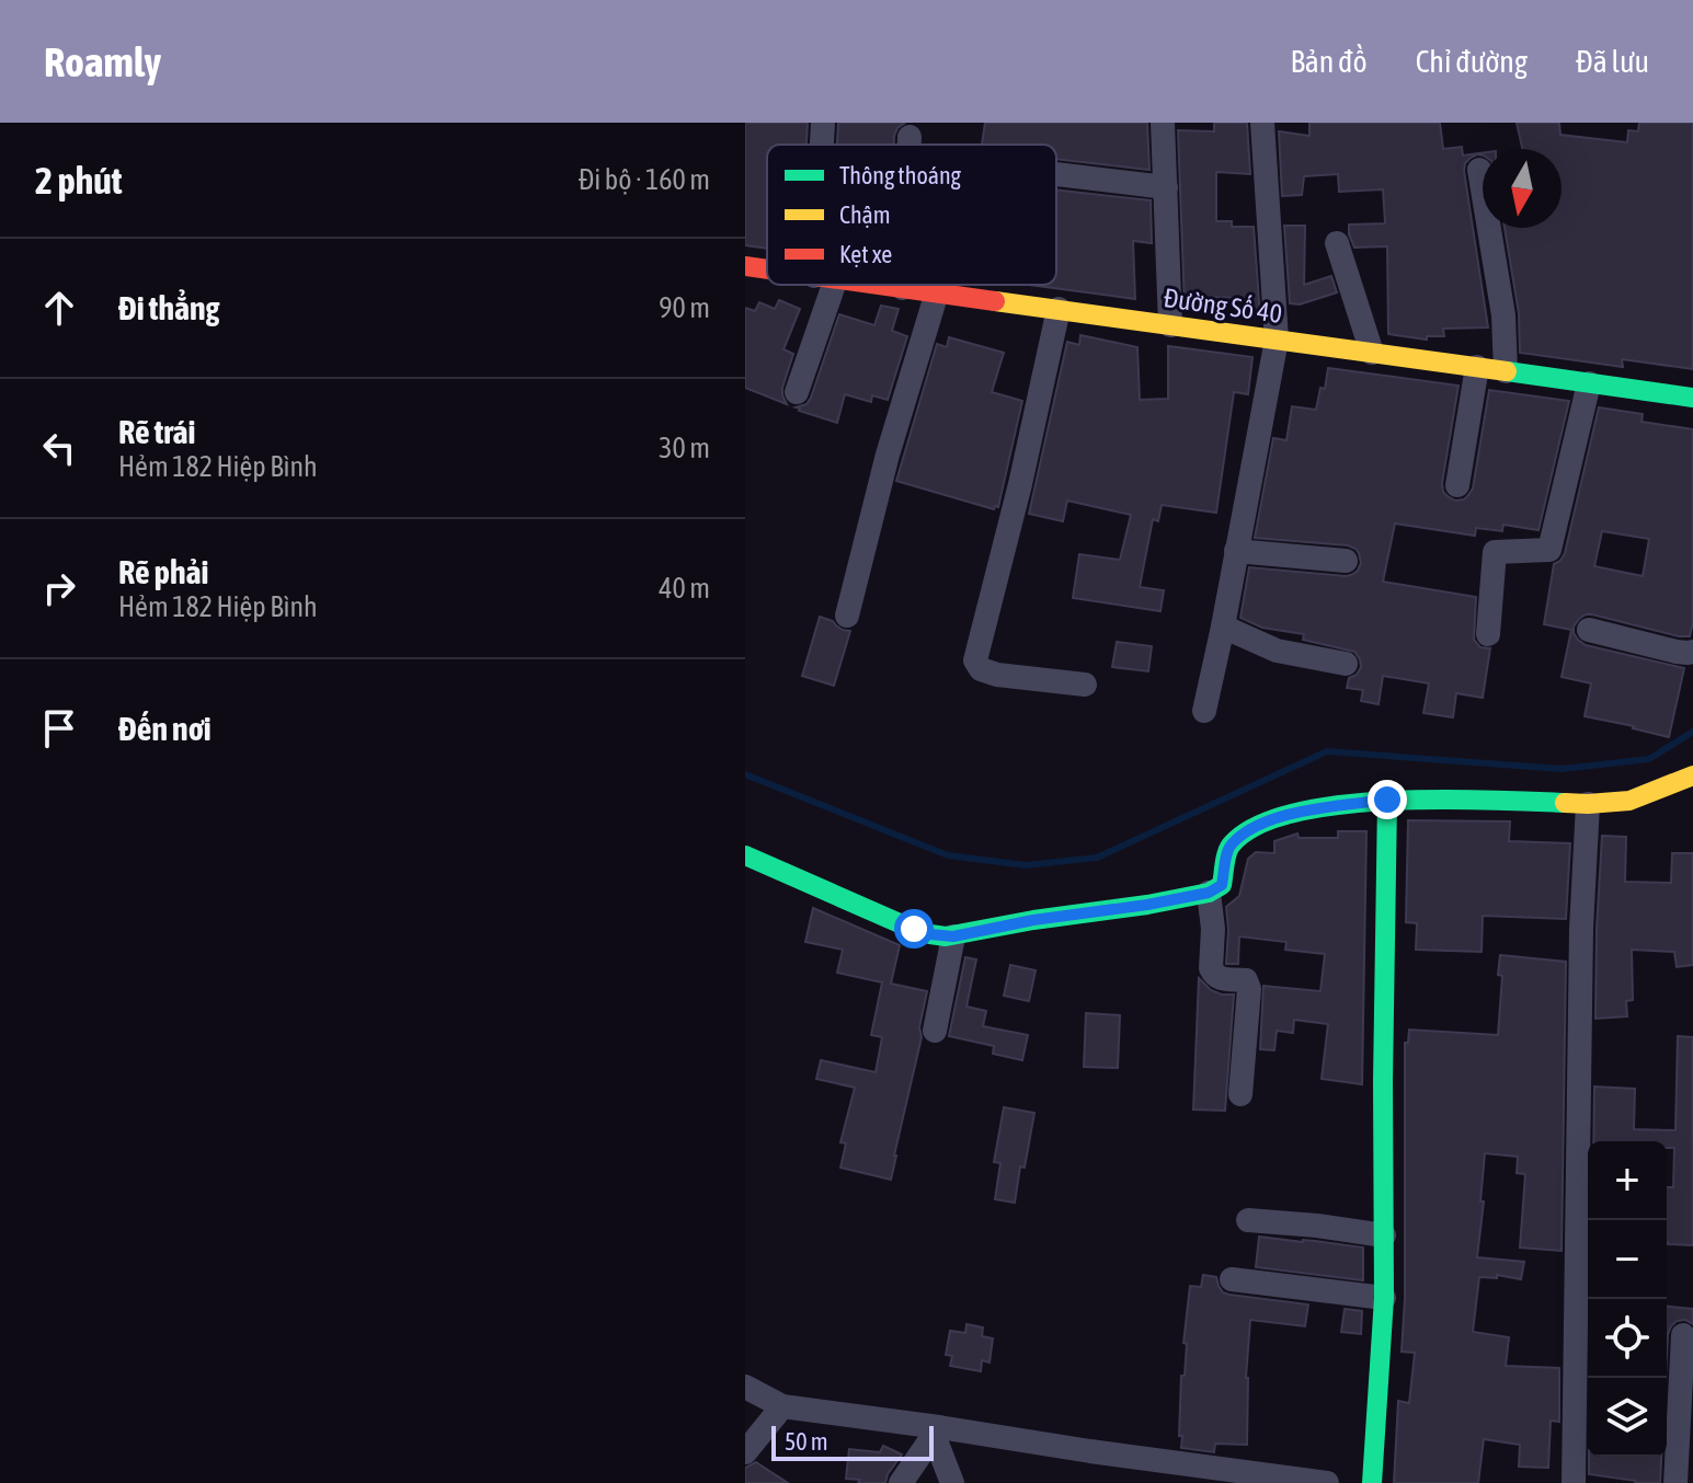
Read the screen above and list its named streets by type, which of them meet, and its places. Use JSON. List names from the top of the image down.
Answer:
{
  "streets": {
    "street": ["Đường Số 40"]
  },
  "legend": ["Thông thoáng", "Chậm", "Kẹt xe"],
  "scale_bar": "50 m",
  "north": "bottom",
  "page": {
    "header": "Roamly",
    "nav": ["Bản đồ", "Chỉ đường", "Đã lưu"],
    "heading": ["2 phút", "Đi bộ · 160 m"],
    "list": [
      ["Đi thẳng", "90 m"],
      ["Rẽ trái", "Hẻm 182 Hiệp Bình", "30 m"],
      ["Rẽ phải", "Hẻm 182 Hiệp Bình", "40 m"],
      "Đến nơi"
    ],
    "map_buttons": ["+", "−"],
    "scale": "50 m"
  }
}
